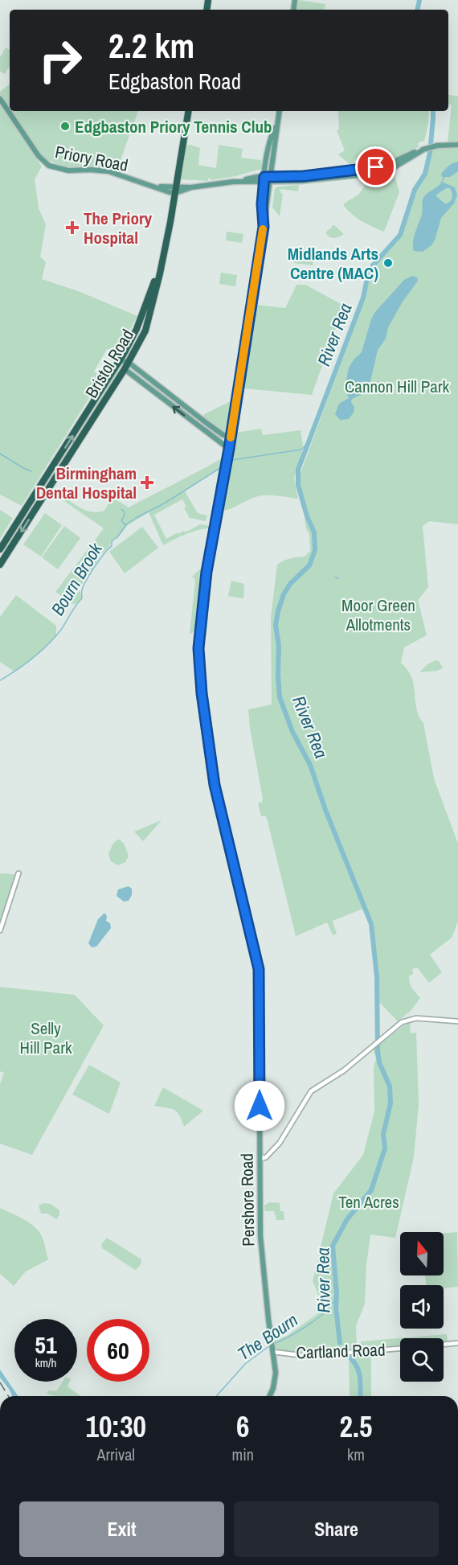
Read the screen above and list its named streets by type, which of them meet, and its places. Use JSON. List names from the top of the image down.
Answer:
{
  "streets": {
    "highway": ["Bristol Road"],
    "main road": ["Priory Road", "Pershore Road"],
    "street": ["Cartland Road"]
  },
  "crossings": [
    ["Priory Road", "Bristol Road"],
    ["Priory Road", "Pershore Road"],
    ["Pershore Road", "Cartland Road"]
  ],
  "water": ["River Rea", "Bourn Brook", "The Bourn"],
  "parks": [
    "Cannon Hill Park",
    "Moor Green Allotments",
    "Selly Hill Park",
    "Ten Acres"
  ],
  "places": {
    "other": ["Edgbaston Priory Tennis Club", "Midlands Arts Centre (MAC)"],
    "health": ["The Priory Hospital", "Birmingham Dental Hospital"]
  },
  "north": "top",
  "page": {
    "turn": ["2.2 km", "Edgbaston Road"],
    "speed": "51 km/h",
    "limit": "60",
    "eta": [
      "10:30",
      "Arrival",
      "6",
      "min",
      "2.5",
      "km"
    ],
    "buttons": ["Exit", "Share"]
  }
}
